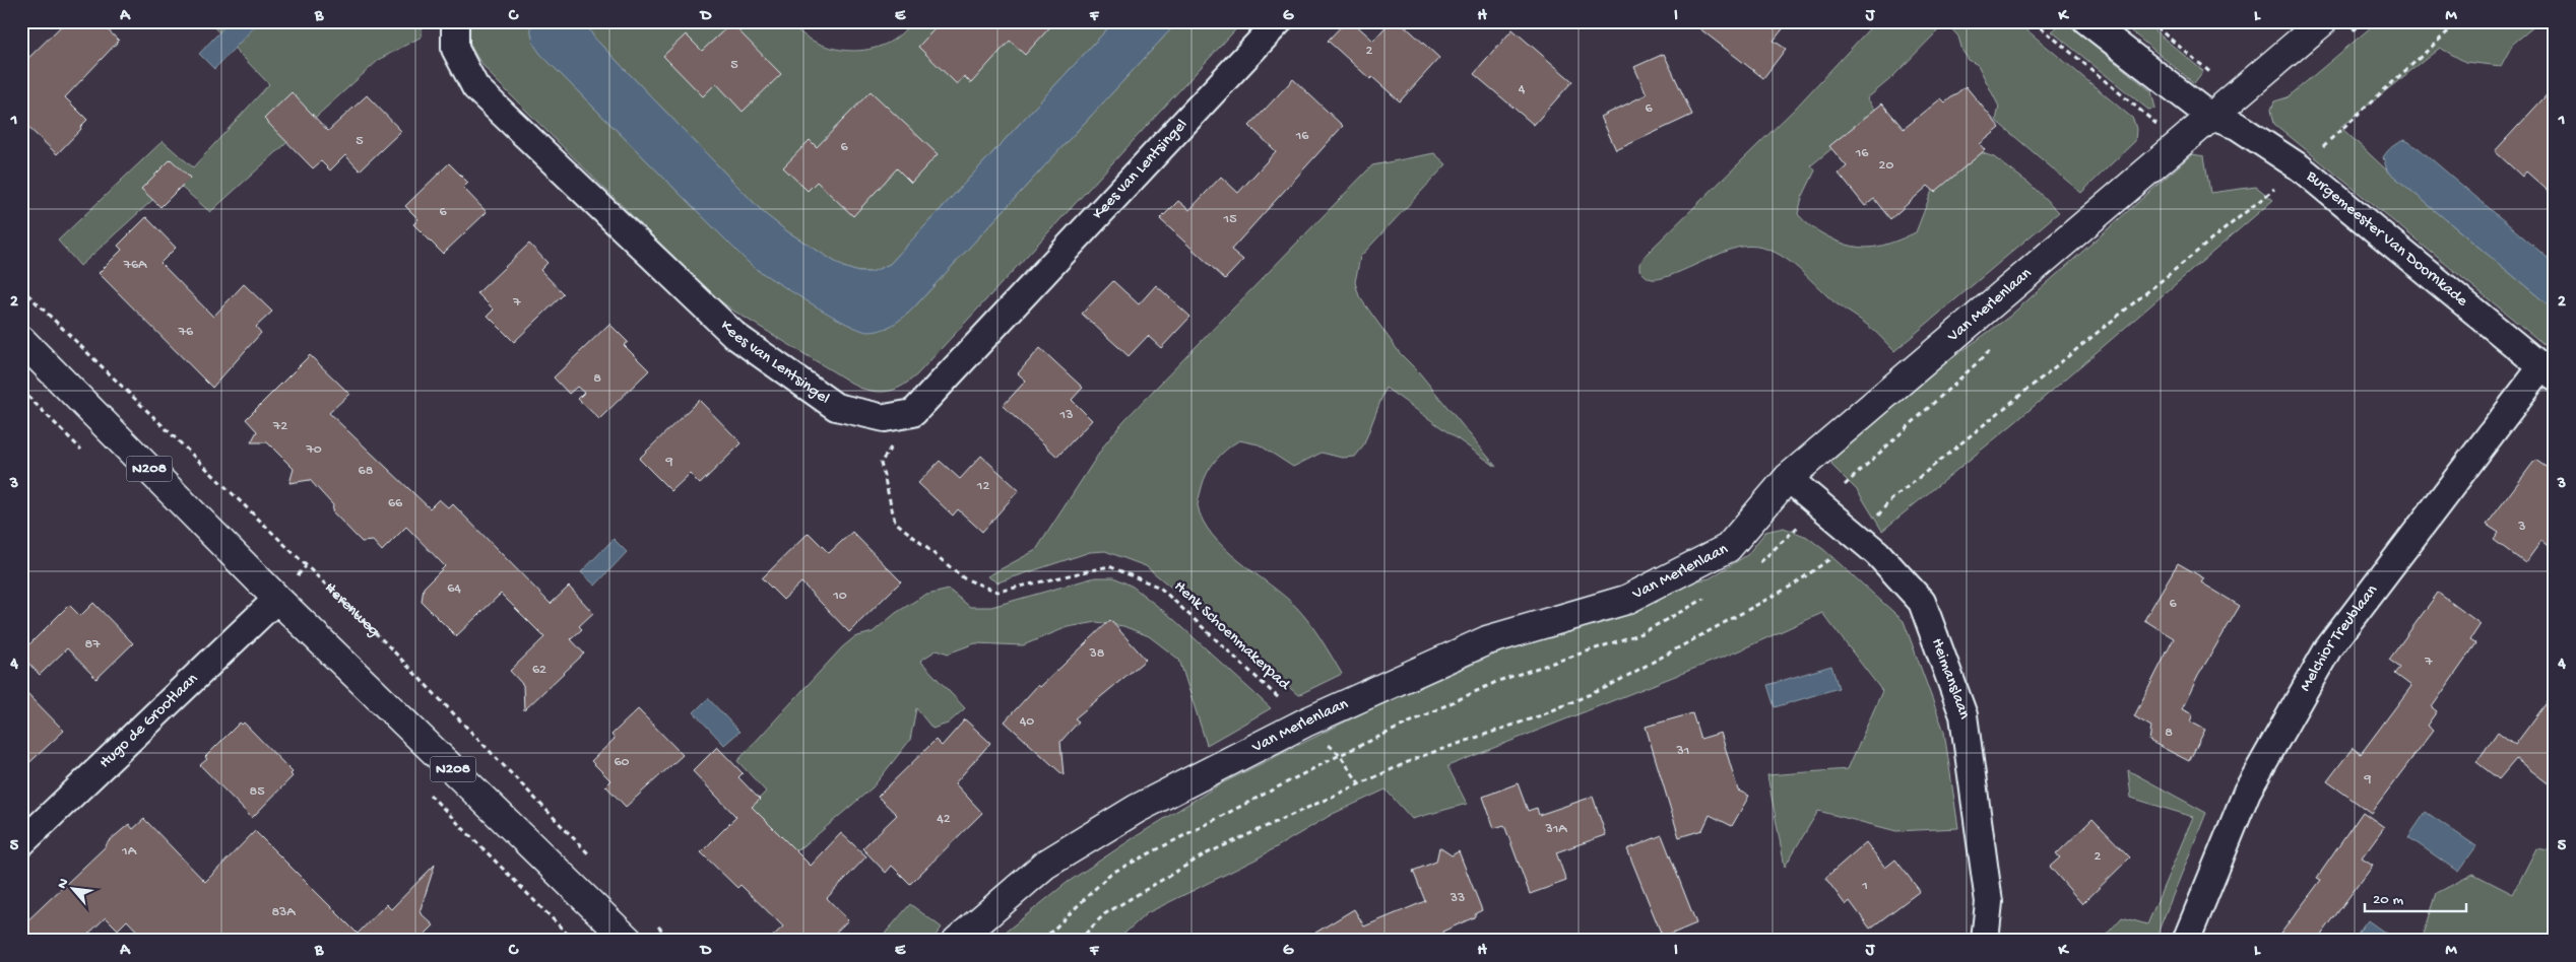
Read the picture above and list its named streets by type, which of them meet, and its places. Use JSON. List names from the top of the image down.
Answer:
{
  "streets": {
    "main road": ["Van Merlenlaan", "N208"],
    "street": [
      "Kees van Lentsingel",
      "Burgemeester Van Doornkade",
      "Melchior Treublaan",
      "Heimanslaan",
      "Hugo de Grootlaan"
    ],
    "path": ["Herenweg", "Henk Schoenmakerpad"]
  },
  "crossings": [
    ["Kees van Lentsingel", "Henk Schoenmakerpad"],
    ["Burgemeester Van Doornkade", "Van Merlenlaan"],
    ["Burgemeester Van Doornkade", "Melchior Treublaan"],
    ["Van Merlenlaan", "Henk Schoenmakerpad"],
    ["Van Merlenlaan", "Heimanslaan"],
    ["N208", "Hugo de Grootlaan"]
  ],
  "house_numbers": [
    "2",
    "5",
    "4",
    "6",
    "16",
    "5",
    "6",
    "16",
    "20",
    "6",
    "15",
    "76A",
    "7",
    "76",
    "8",
    "13",
    "72",
    "70",
    "9",
    "68",
    "12",
    "66",
    "3",
    "64",
    "10",
    "6",
    "87",
    "38",
    "7",
    "62",
    "40",
    "8",
    "31",
    "60",
    "9",
    "85",
    "42",
    "31A",
    "1A",
    "2",
    "1",
    "33",
    "83A"
  ],
  "scale_bar": "20 m",
  "north": "top left",
  "grid": {
    "columns": [
      "A",
      "B",
      "C",
      "D",
      "E",
      "F",
      "G",
      "H",
      "I",
      "J",
      "K",
      "L",
      "M"
    ],
    "rows": [
      "1",
      "2",
      "3",
      "4",
      "5"
    ]
  }
}
